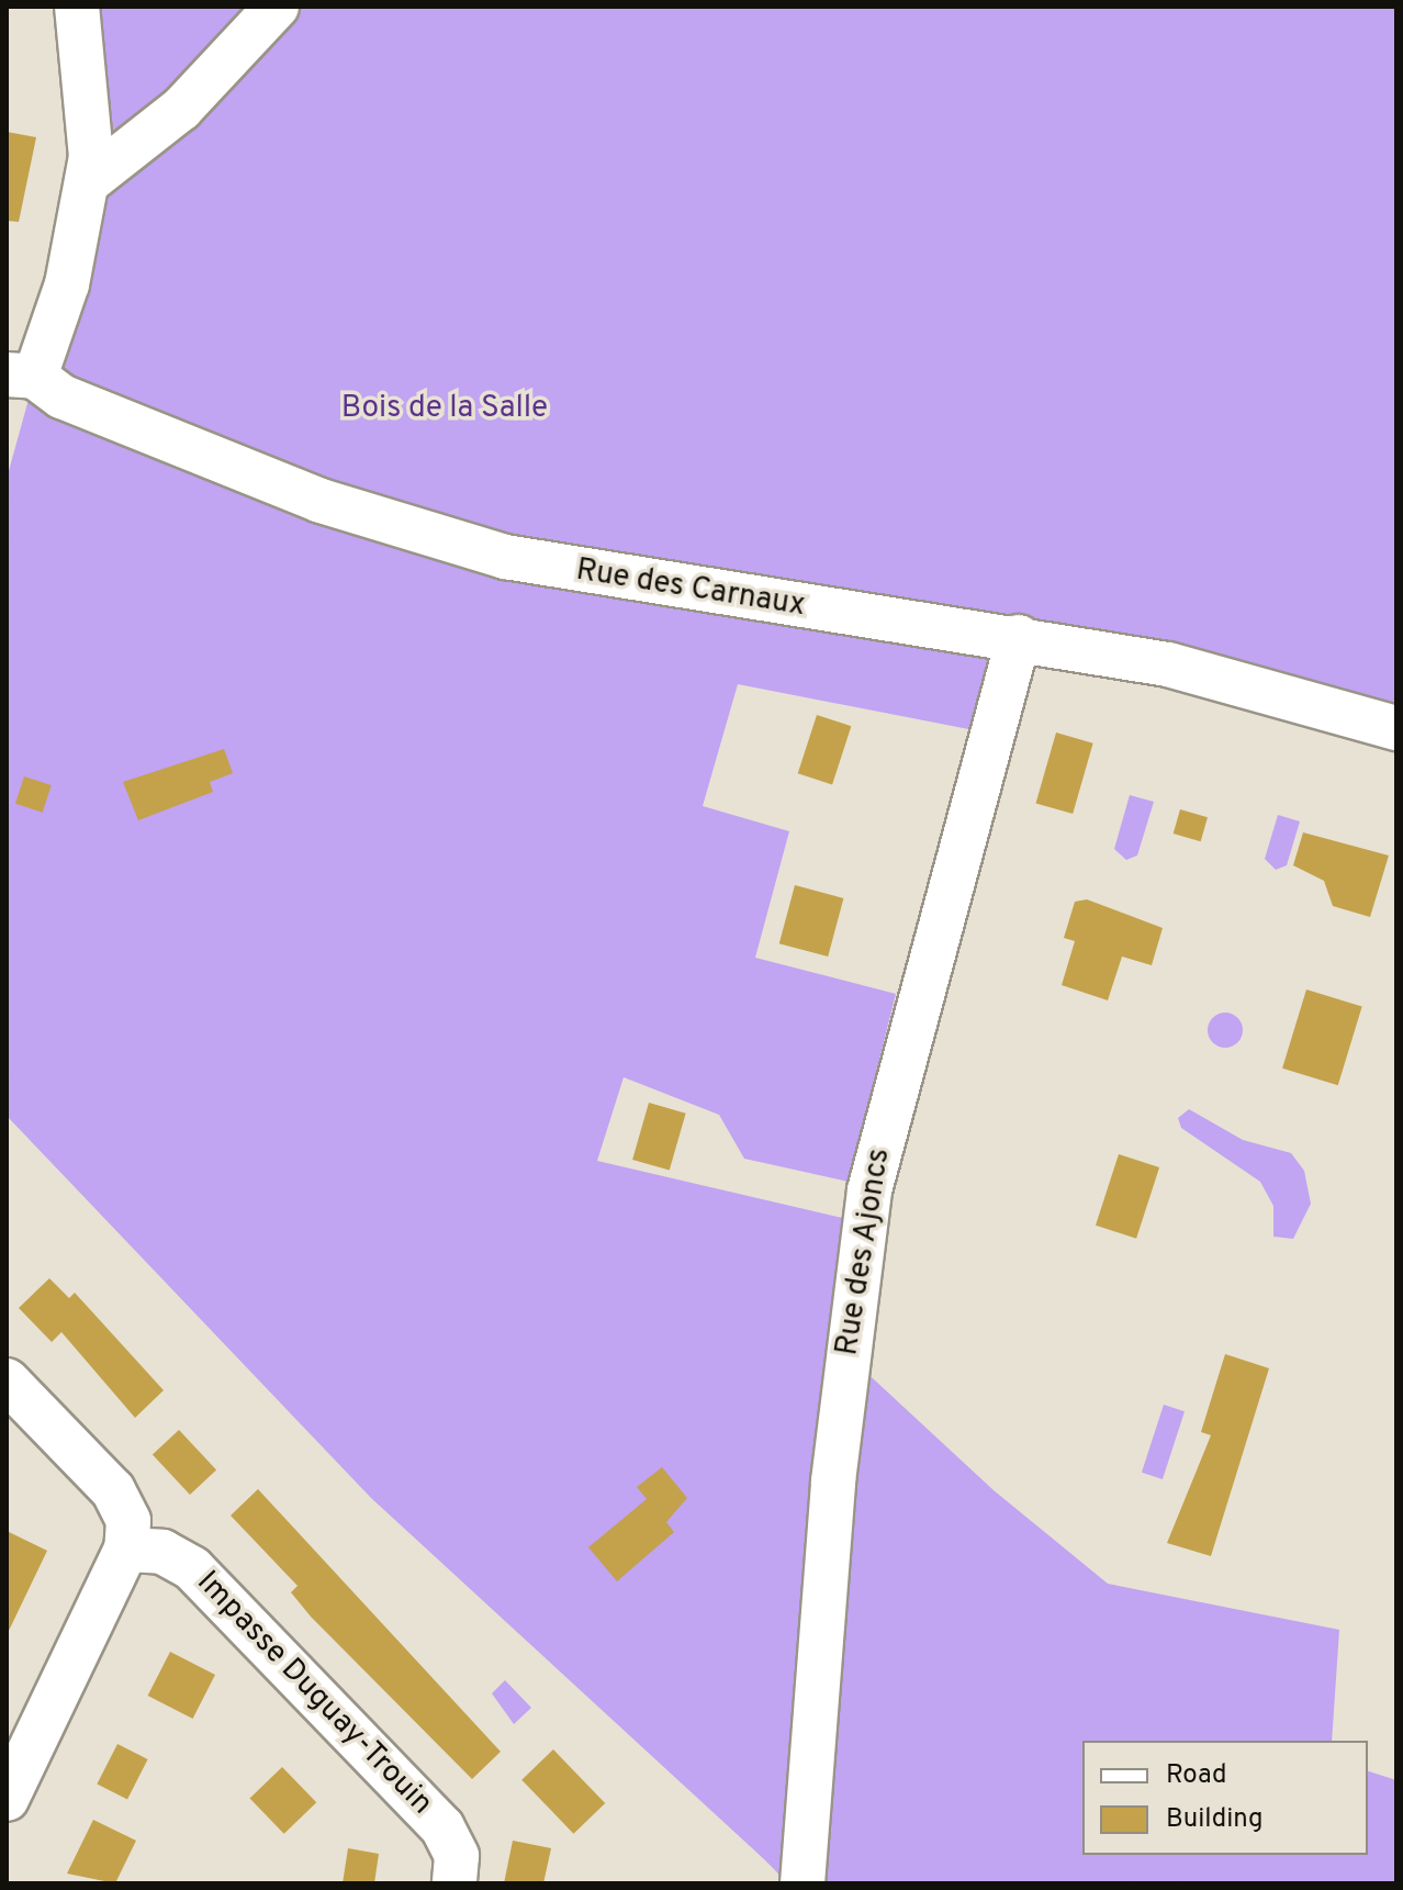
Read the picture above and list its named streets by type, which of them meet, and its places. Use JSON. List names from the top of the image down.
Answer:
{
  "streets": {
    "street": ["Rue des Carnaux", "Rue des Ajoncs", "Impasse Duguay-Trouin"]
  },
  "crossings": [
    ["Rue des Carnaux", "Rue des Ajoncs"]
  ],
  "parks": ["Bois de la Salle"],
  "legend": ["Road", "Building"]
}
